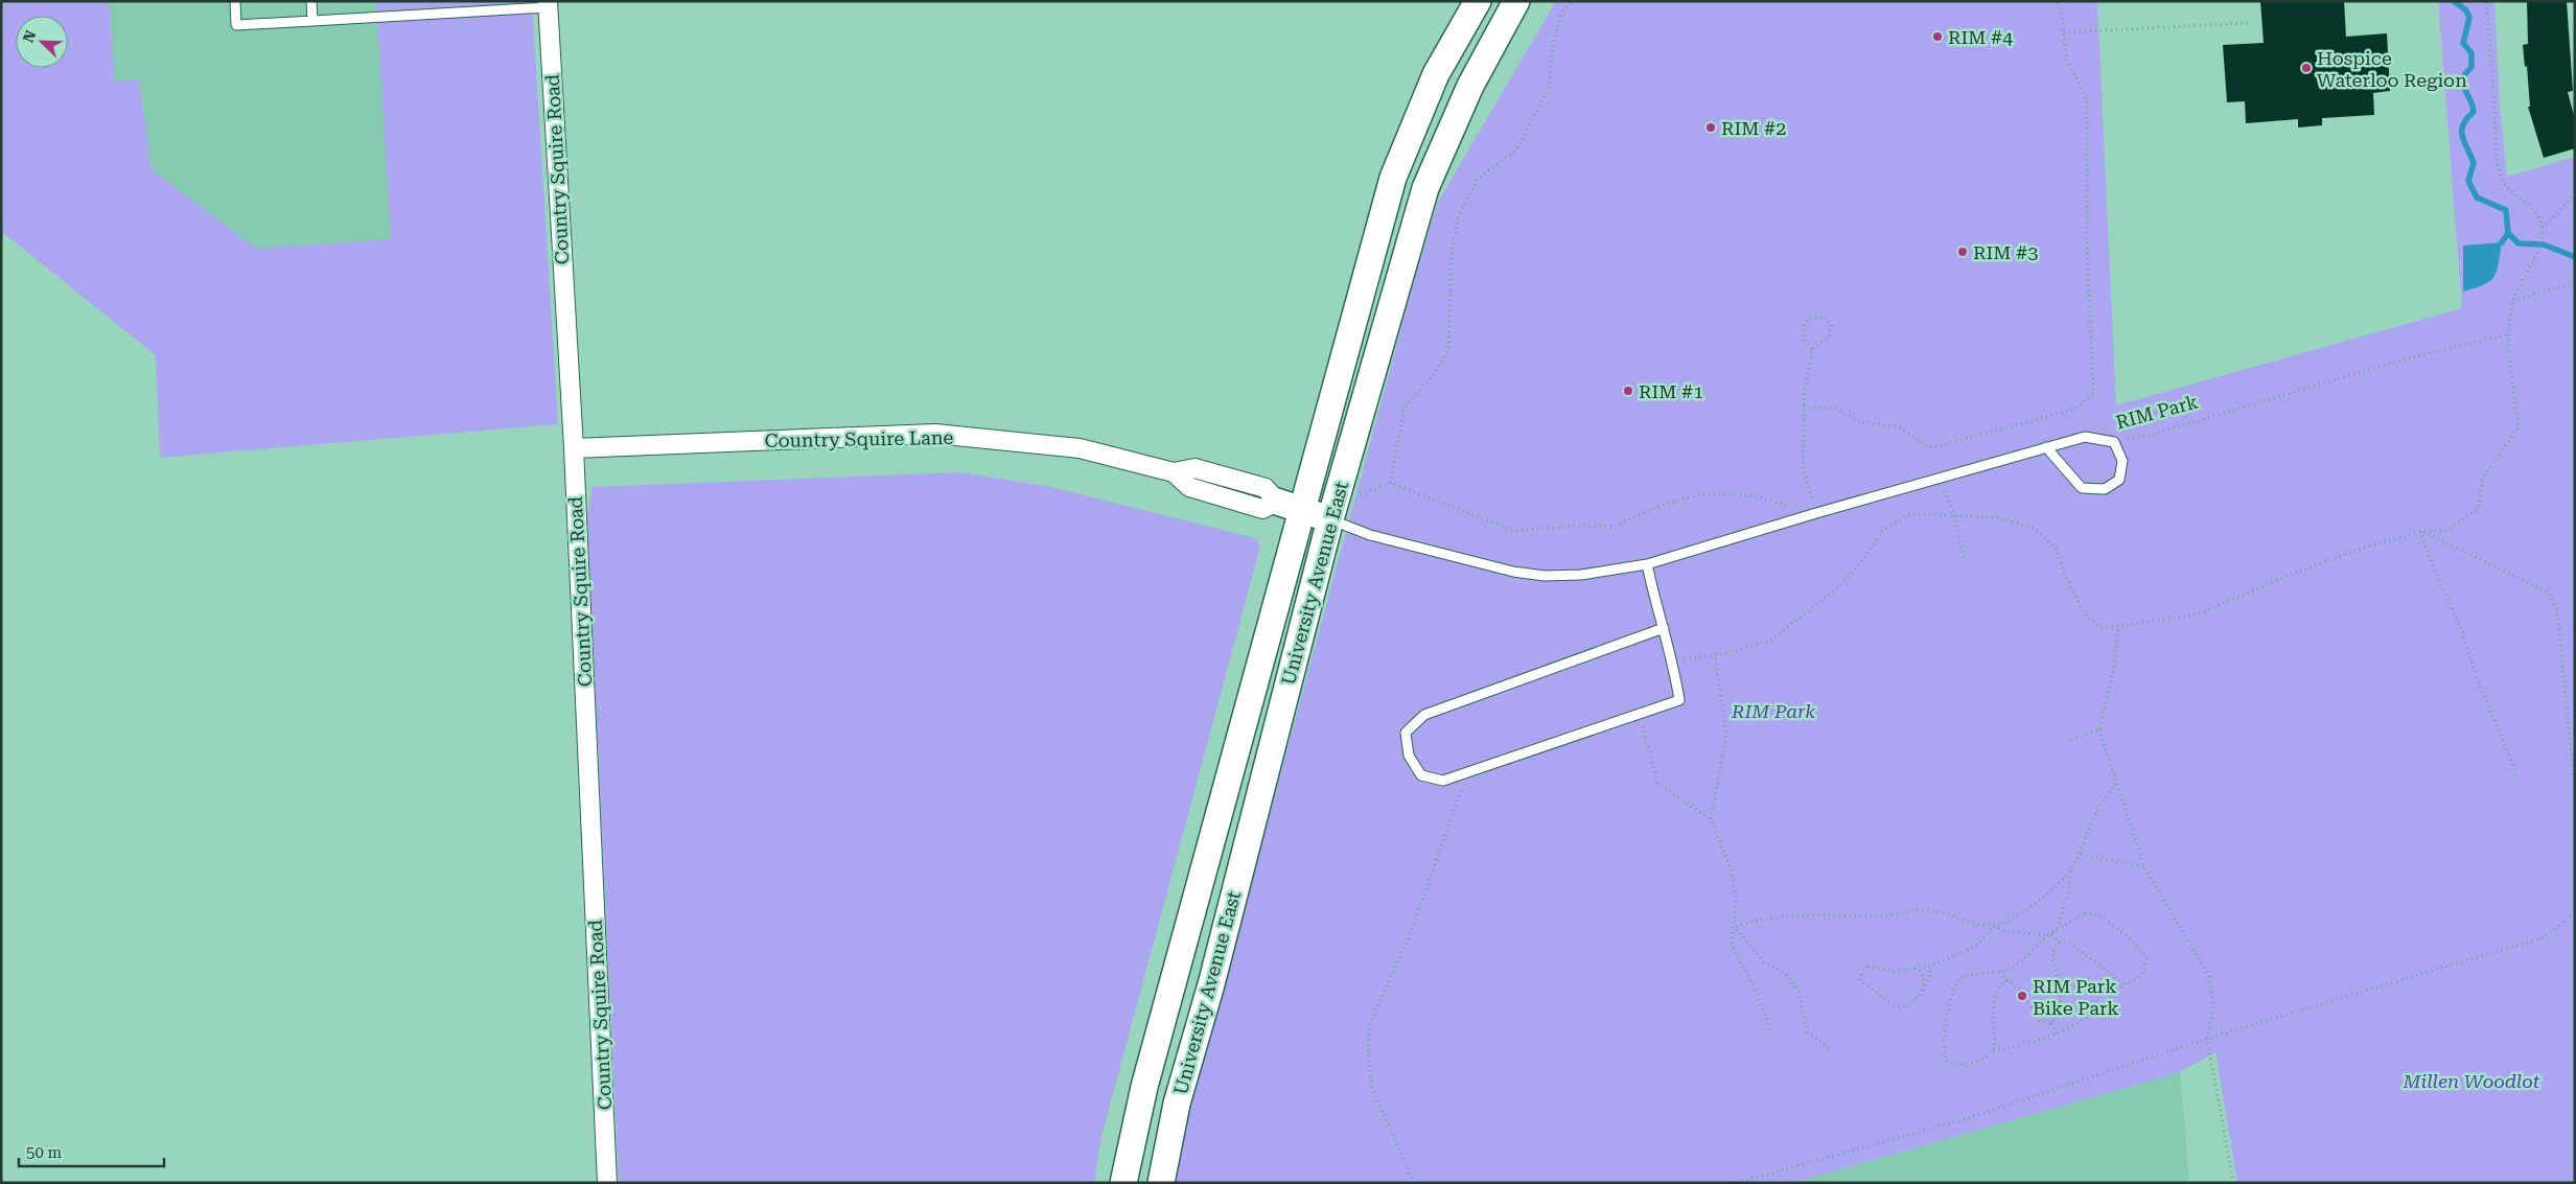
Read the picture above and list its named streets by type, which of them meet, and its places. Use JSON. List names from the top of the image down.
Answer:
{
  "streets": {
    "main road": ["Country Squire Lane", "University Avenue East"],
    "street": ["Country Squire Road"],
    "lane": ["RIM Park"]
  },
  "crossings": [
    ["Country Squire Road", "Country Squire Lane"],
    ["RIM Park", "Country Squire Lane"],
    ["RIM Park", "University Avenue East"],
    ["Country Squire Lane", "University Avenue East"]
  ],
  "parks": ["RIM Park", "Millen Woodlot"],
  "places": [
    "RIM #4",
    "Hospice Waterloo Region",
    "RIM #2",
    "RIM #3",
    "RIM #1",
    "RIM Park Bike Park"
  ],
  "scale_bar": "50 m",
  "north": "top left"
}
